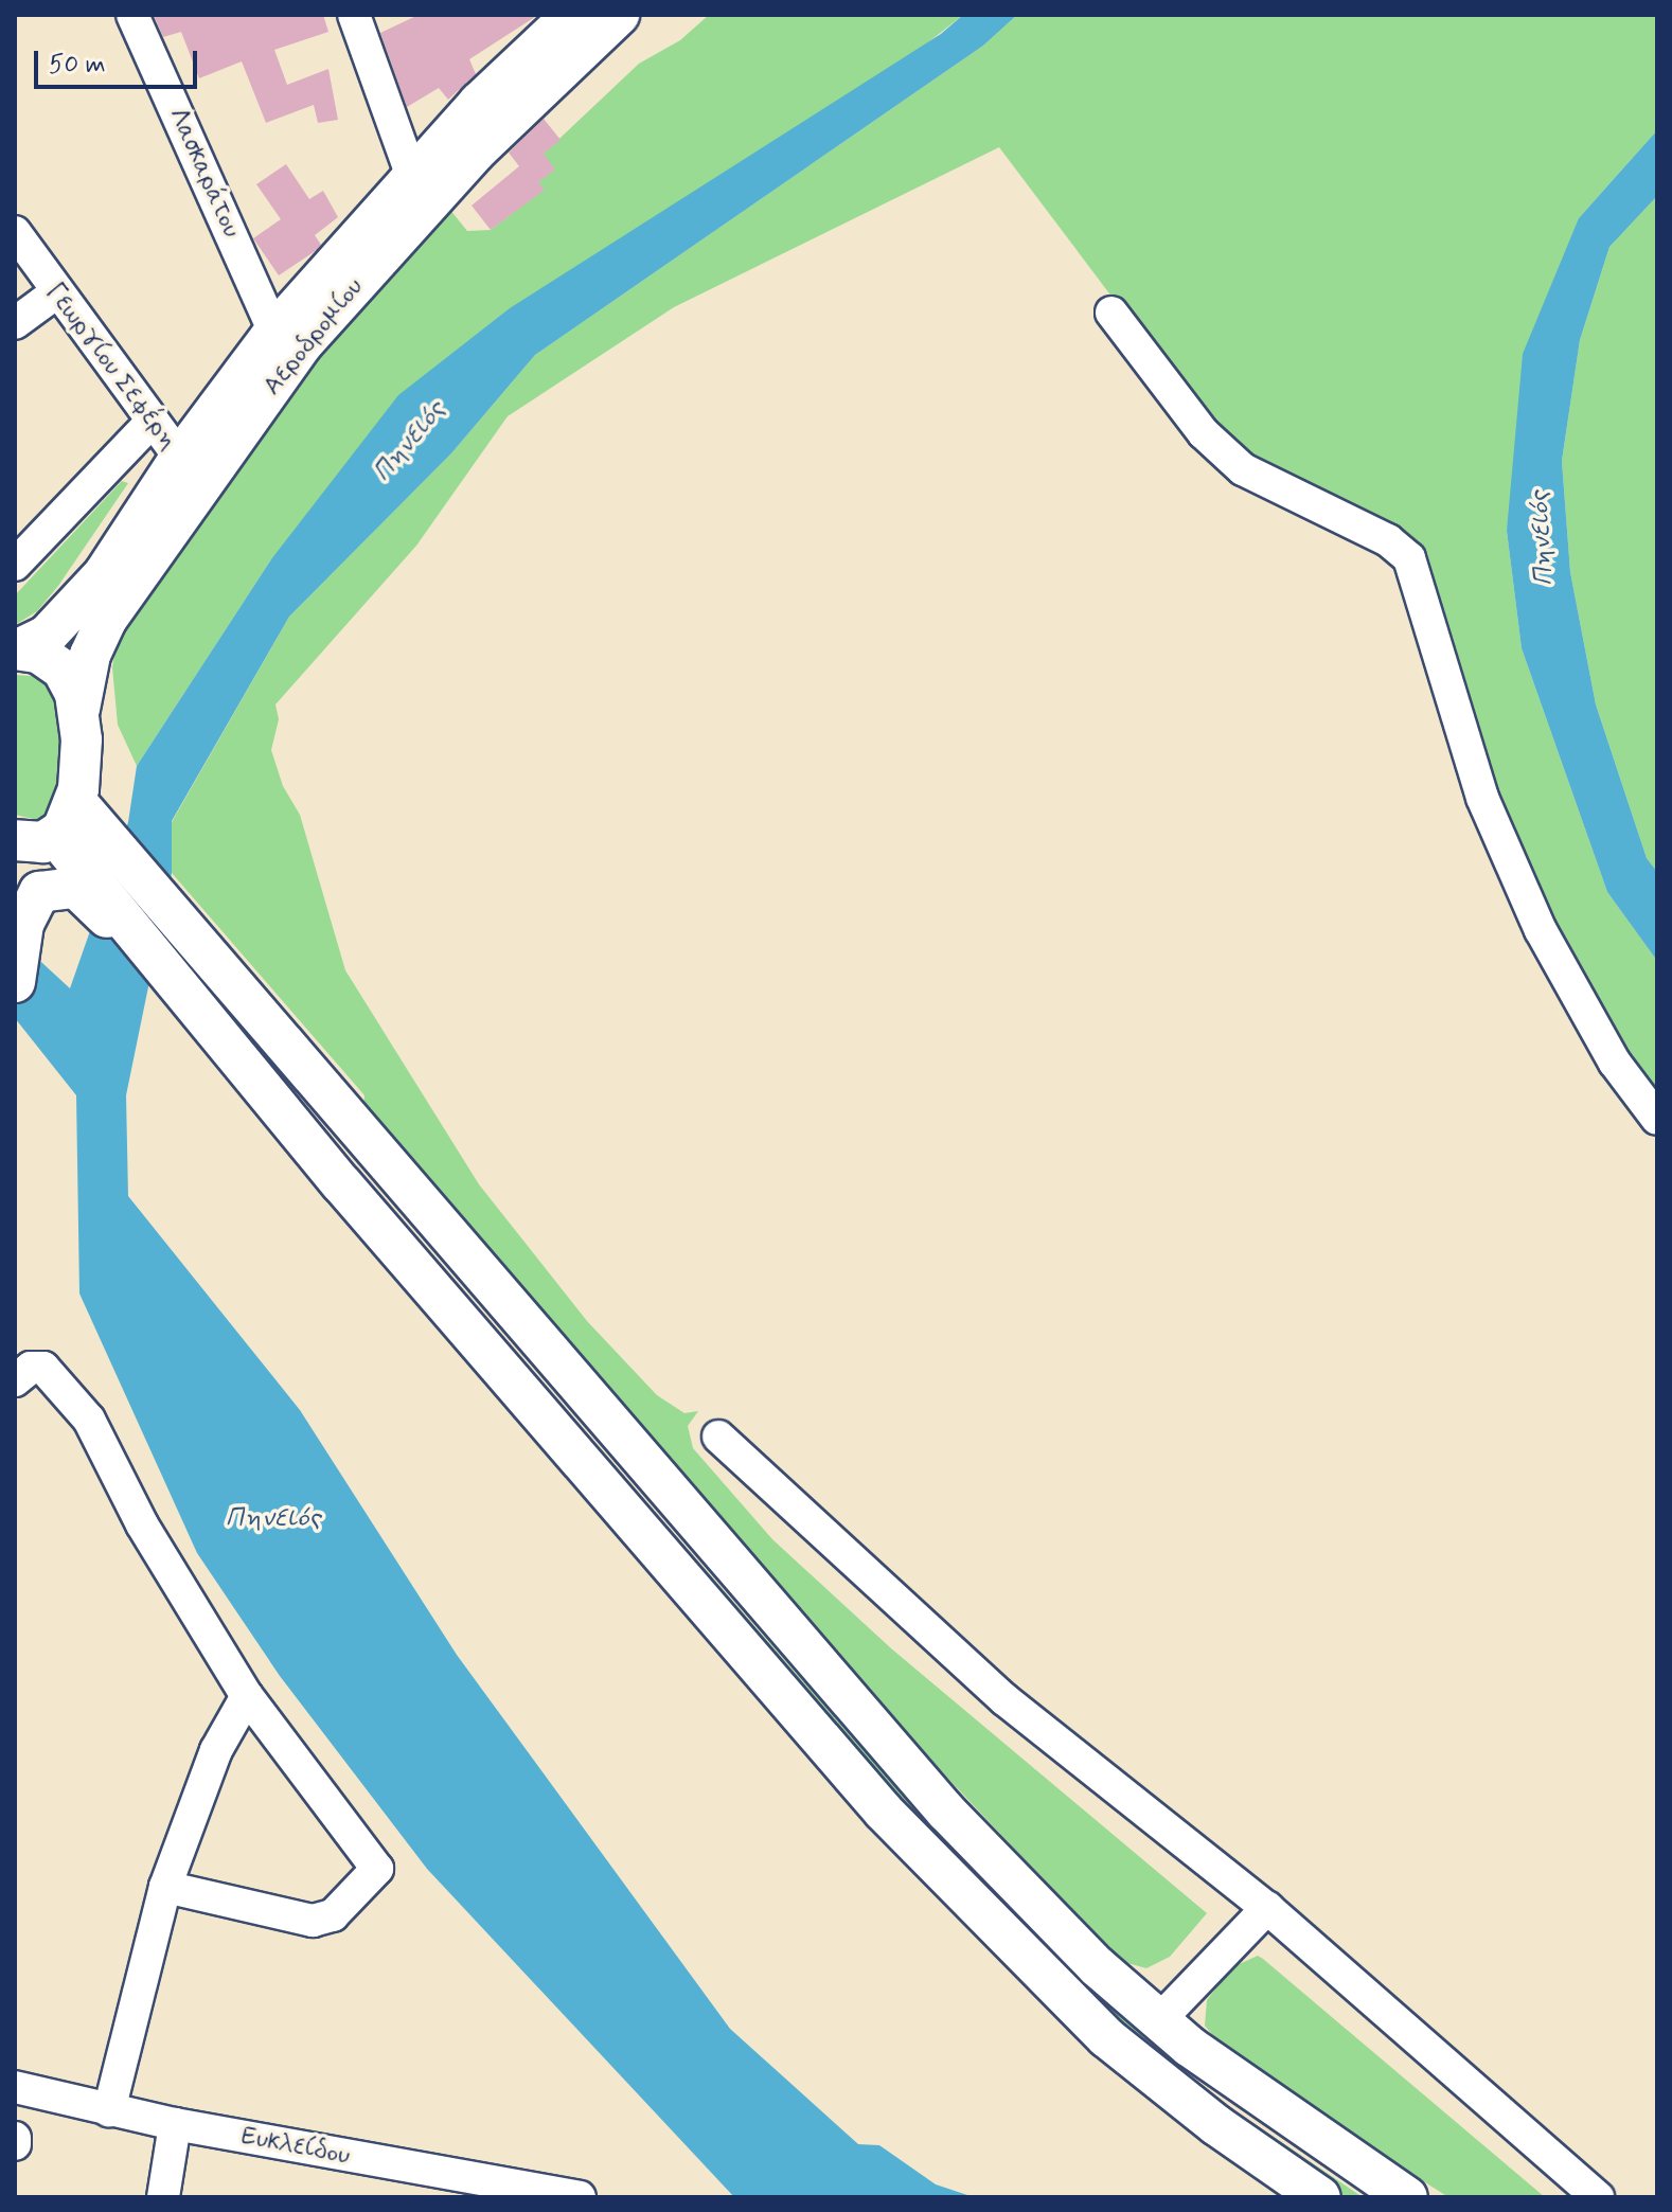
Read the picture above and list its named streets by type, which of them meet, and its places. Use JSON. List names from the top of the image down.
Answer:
{
  "streets": {
    "main road": ["Αεροδρομίου"],
    "street": ["Λασκαράτου", "Γεωργίου Σεφέρη", "Ευκλείδου"]
  },
  "crossings": [
    ["Λασκαράτου", "Αεροδρομίου"],
    ["Αεροδρομίου", "Γεωργίου Σεφέρη"]
  ],
  "water": ["Πηνειός"],
  "scale_bar": "50 m"
}
